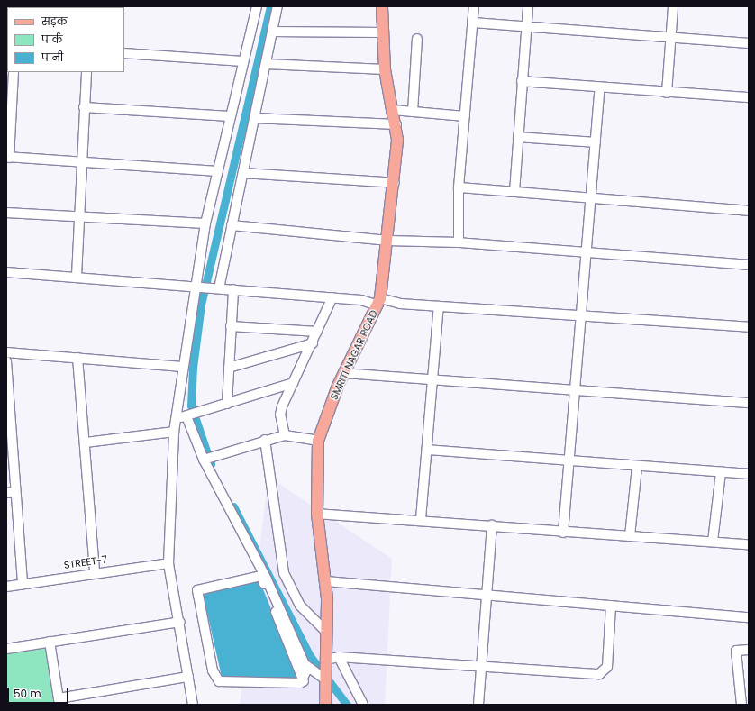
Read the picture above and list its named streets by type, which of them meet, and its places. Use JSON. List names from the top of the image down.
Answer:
{
  "streets": {
    "main road": ["SMRITI NAGAR ROAD"],
    "street": ["STREET-7"]
  },
  "legend": ["सड़क", "पार्क", "पानी"],
  "scale_bar": "50 m"
}
